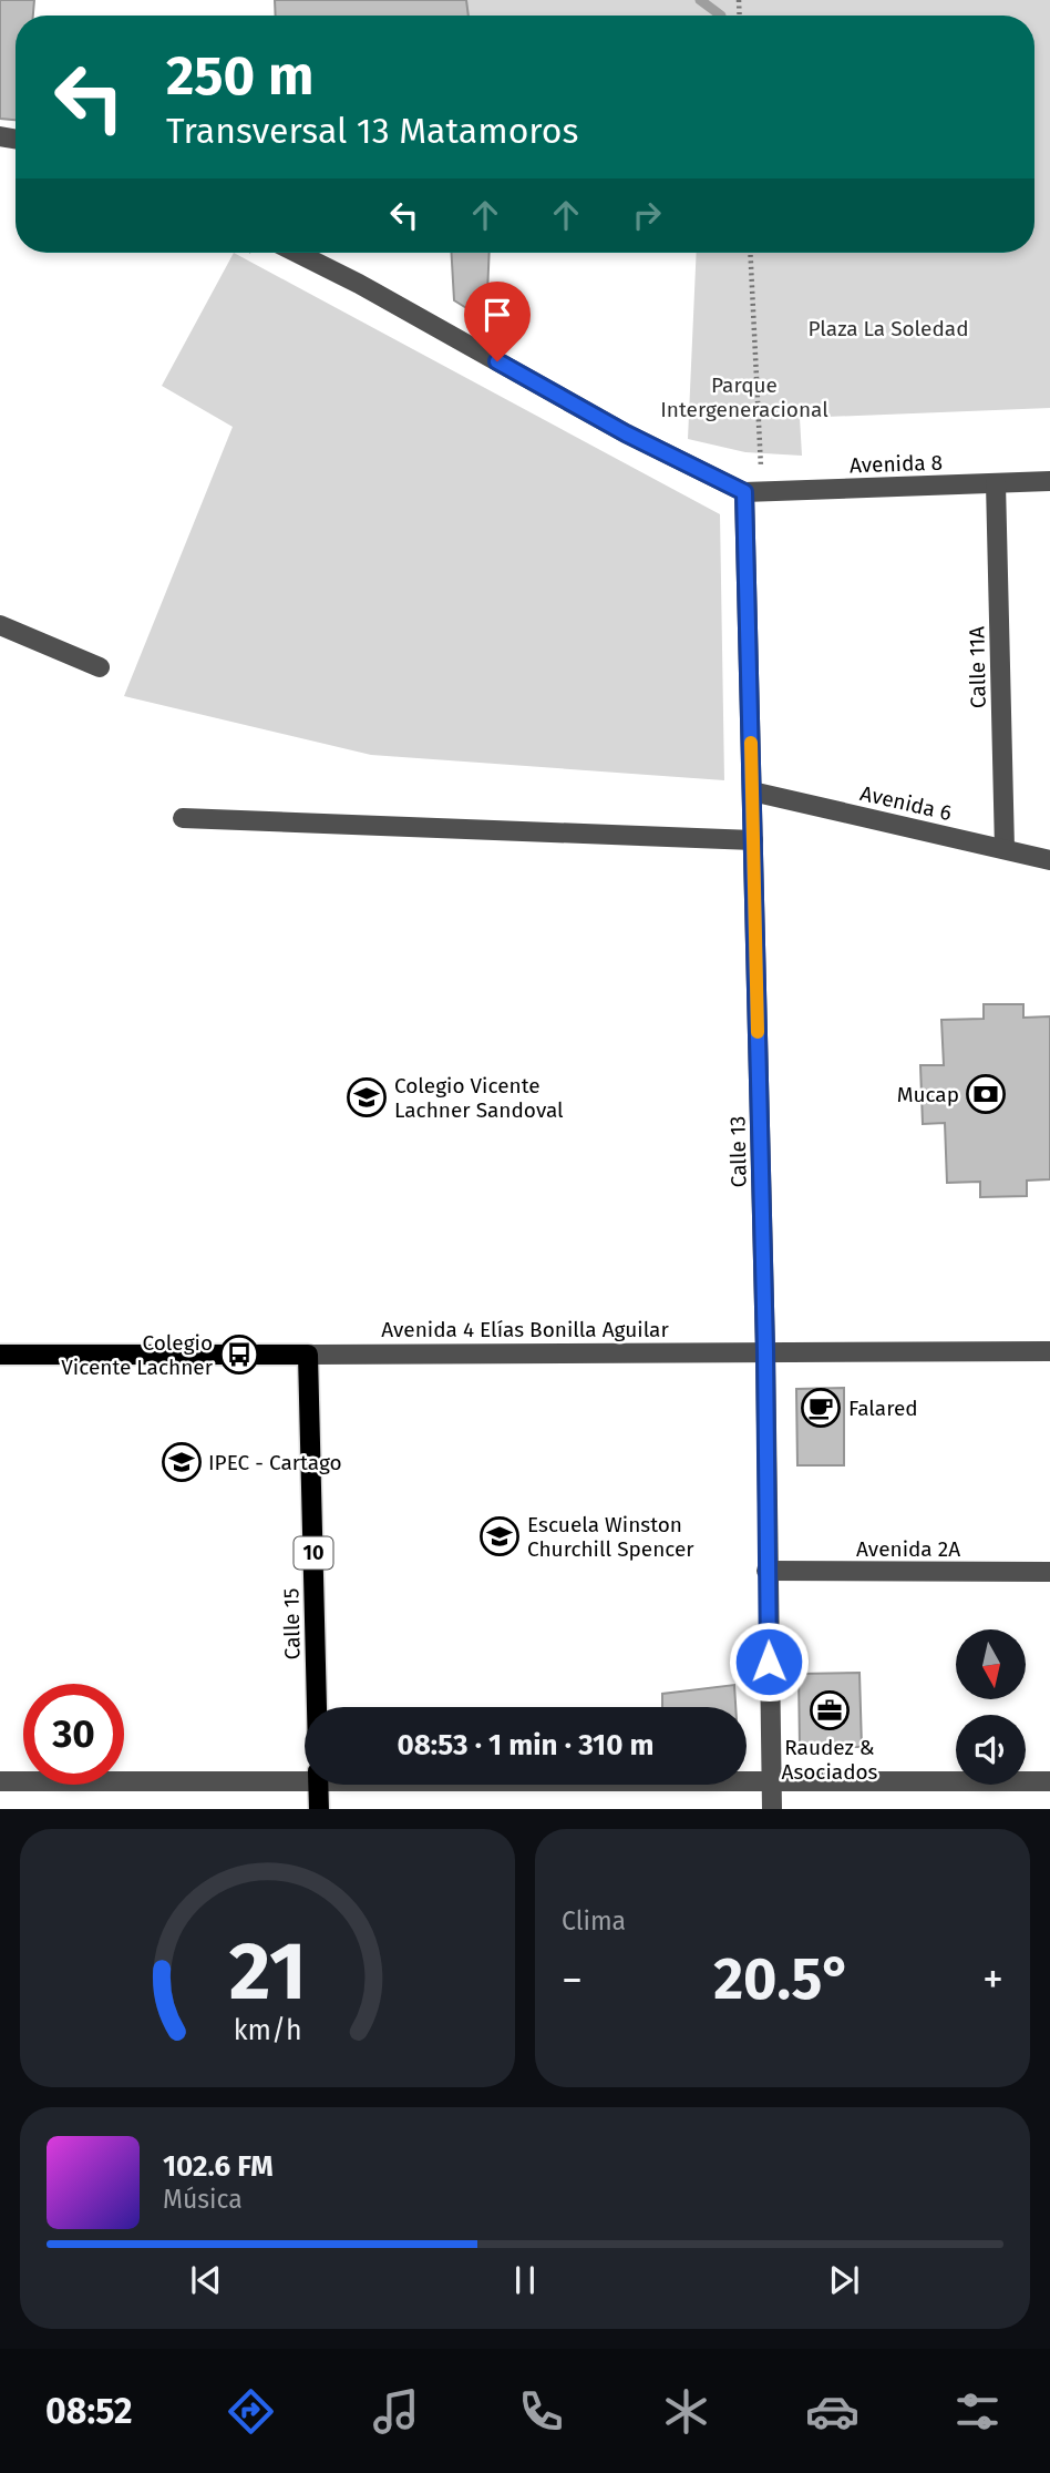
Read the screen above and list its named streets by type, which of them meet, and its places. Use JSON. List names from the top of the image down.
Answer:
{
  "streets": {
    "main road": ["Avenida 4 Elías Bonilla Aguilar", "10", "Calle 15"],
    "street": [
      "Avenida 8",
      "Calle 11A",
      "Avenida 6",
      "Calle 13",
      "Avenida 2A"
    ]
  },
  "crossings": [
    ["Avenida 8", "Calle 11A"],
    ["Avenida 8", "Calle 13"],
    ["Calle 11A", "Avenida 6"],
    ["Avenida 6", "Calle 13"],
    ["Calle 13", "Avenida 4 Elías Bonilla Aguilar"],
    ["Calle 13", "Avenida 2A"],
    ["Avenida 4 Elías Bonilla Aguilar", "Calle 15"]
  ],
  "parks": ["Plaza La Soledad", "Parque Intergeneracional"],
  "places": {
    "bank": ["Mucap"],
    "school or university": ["Colegio Vicente Lachner Sandoval", "IPEC - Cartago", "Escuela Winston Churchill Spencer"],
    "bus stop": ["Colegio Vicente Lachner"],
    "cafe": ["Falared"],
    "office": ["Raudez & Asociados"]
  },
  "north": "bottom",
  "page": {
    "turn": ["250 m", "Transversal 13 Matamoros"],
    "limit": "30",
    "trip": "08:53 · 1 min · 310 m",
    "tile": "Clima",
    "heat": ["−", "20.5°", "+"],
    "song": ["102.6 FM", "Música"],
    "tabs": "08:52",
    "gauge": ["21", "km/h"]
  }
}
